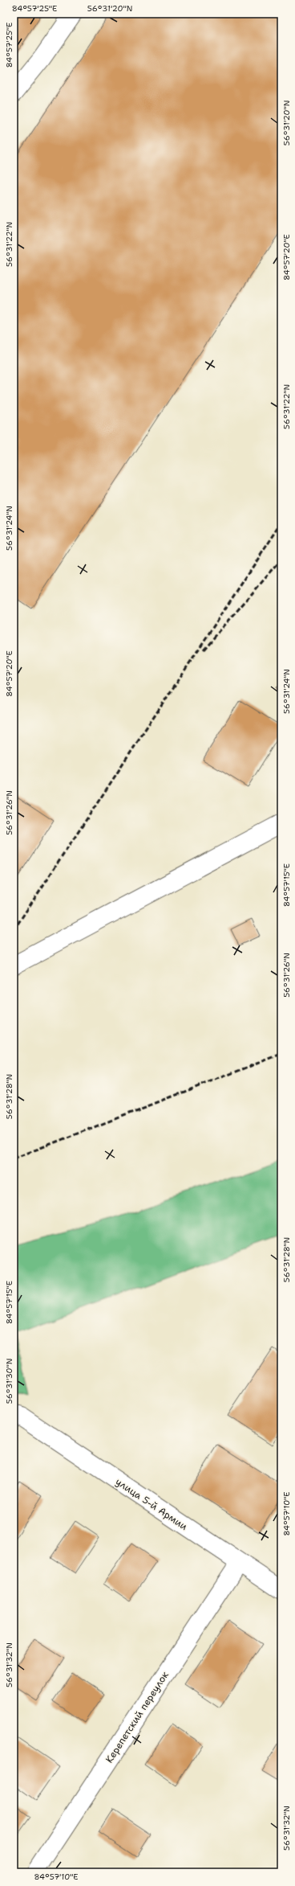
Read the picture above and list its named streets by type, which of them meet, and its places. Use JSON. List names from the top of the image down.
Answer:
{
  "streets": {
    "street": ["улица 5-й Армии", "Керепетский переулок"]
  },
  "crossings": [
    ["улица 5-й Армии", "Керепетский переулок"]
  ],
  "coordinates": [
    "84°57'25\"E",
    "56°31'20\"N",
    "56°31'22\"N",
    "84°57'20\"E",
    "56°31'24\"N",
    "56°31'26\"N",
    "84°57'15\"E",
    "56°31'28\"N",
    "56°31'30\"N",
    "84°57'10\"E",
    "56°31'32\"N"
  ]
}
